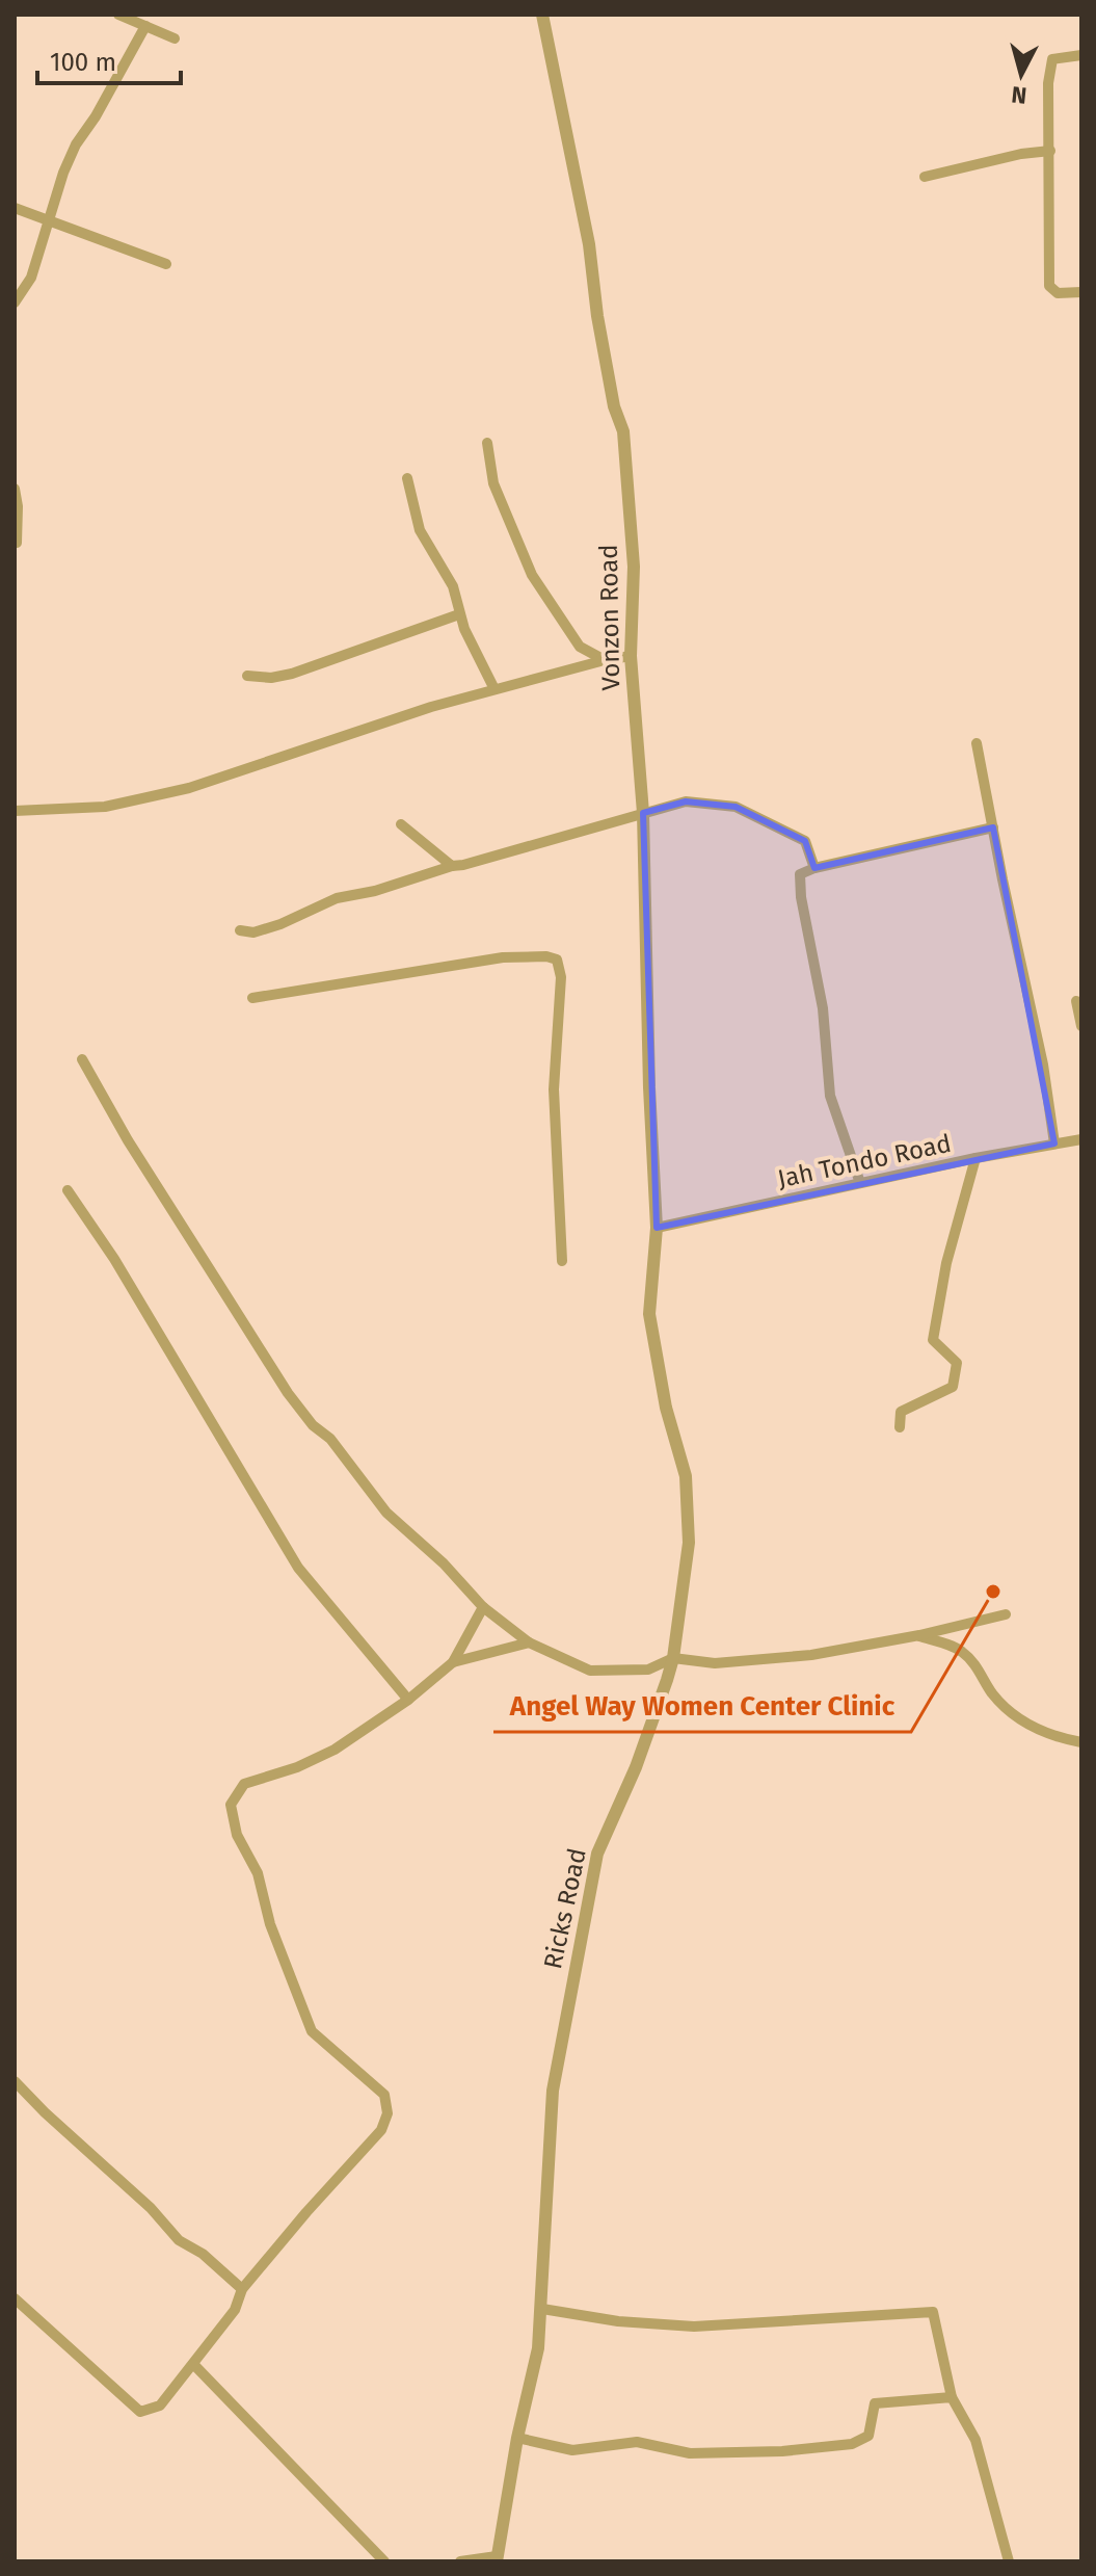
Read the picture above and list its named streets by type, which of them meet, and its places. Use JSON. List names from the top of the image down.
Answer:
{
  "streets": {
    "street": ["Vonzon Road", "Jah Tondo Road", "Ricks Road"]
  },
  "crossings": [
    ["Vonzon Road", "Jah Tondo Road"],
    ["Vonzon Road", "Ricks Road"],
    ["Jah Tondo Road", "Ricks Road"]
  ],
  "places": ["Angel Way Women Center Clinic"],
  "scale_bar": "100 m",
  "north": "bottom"
}
